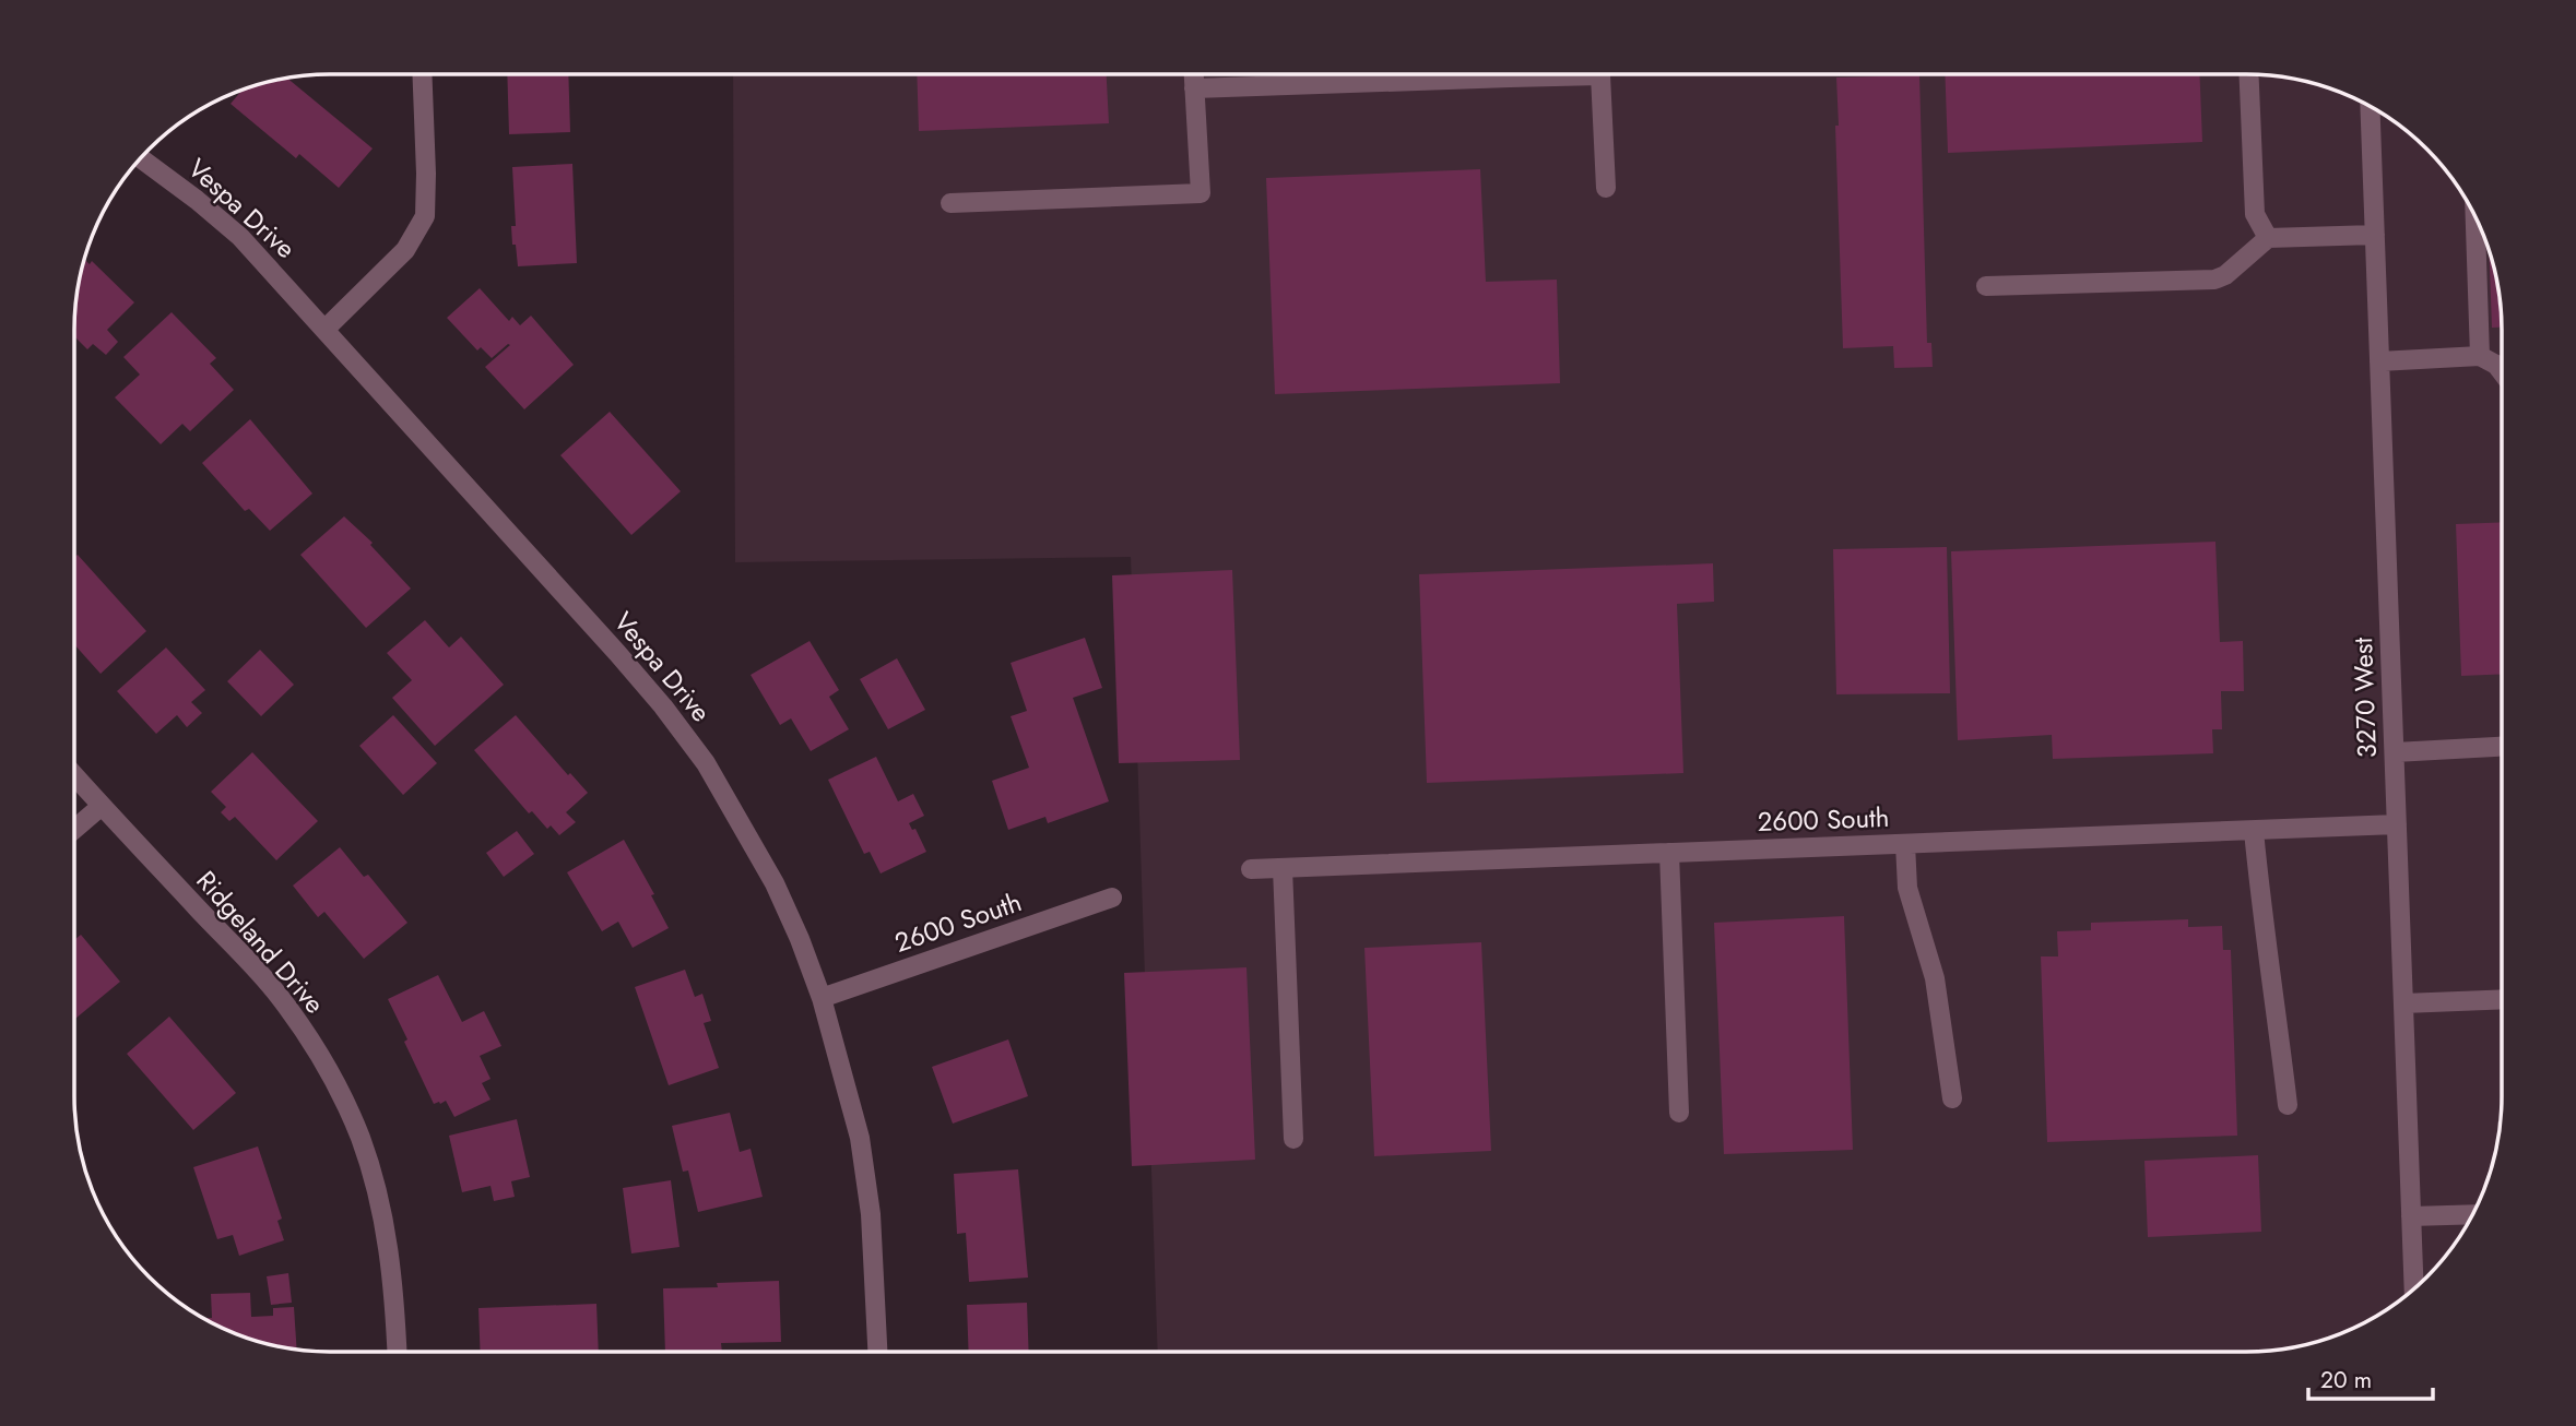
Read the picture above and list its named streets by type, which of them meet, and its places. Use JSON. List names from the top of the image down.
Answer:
{
  "streets": {
    "street": [
      "Vespa Drive",
      "3270 West",
      "2600 South",
      "Ridgeland Drive"
    ]
  },
  "crossings": [
    ["Vespa Drive", "2600 South"],
    ["3270 West", "2600 South"]
  ],
  "scale_bar": "20 m"
}
